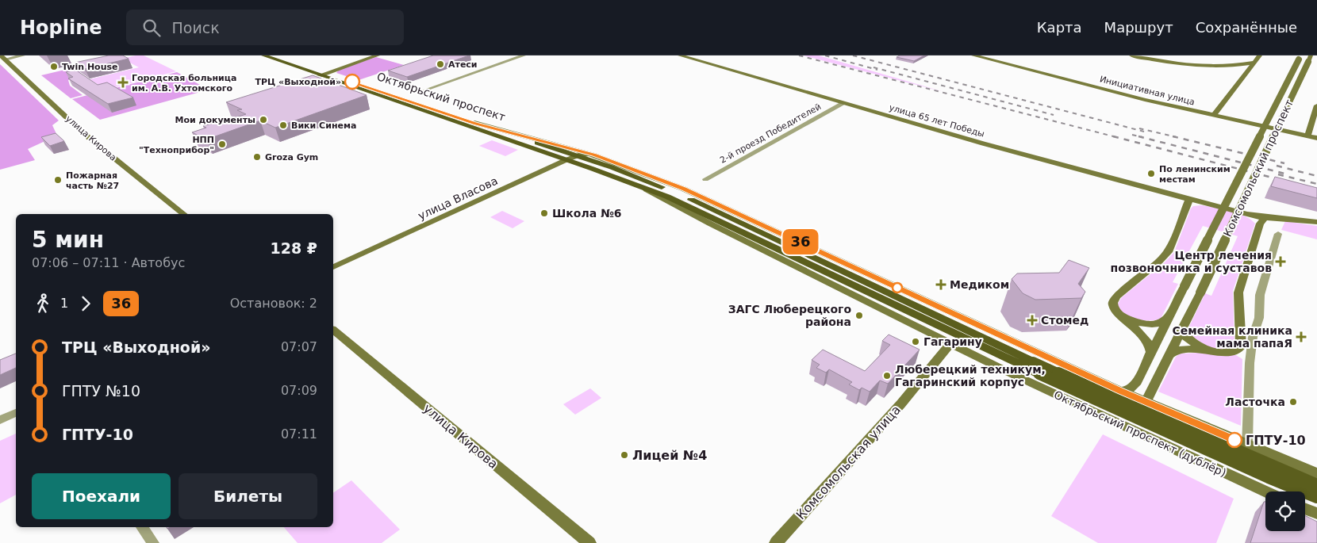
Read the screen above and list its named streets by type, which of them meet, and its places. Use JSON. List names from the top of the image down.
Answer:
{
  "streets": {
    "main road": [
      "Инициативная улица",
      "Октябрьский проспект",
      "улица 65 лет Победы",
      "улица Кирова",
      "Комсомольский проспект",
      "улица Власова",
      "Октябрьский проспект (дублёр)",
      "Комсомольская улица"
    ],
    "street": ["2-й проезд Победителей"]
  },
  "crossings": [
    ["Октябрьский проспект", "улица Власова"],
    ["Октябрьский проспект", "Октябрьский проспект (дублёр)"],
    ["улица 65 лет Победы", "2-й проезд Победителей"],
    ["Комсомольский проспект", "Октябрьский проспект (дублёр)"],
    ["Октябрьский проспект (дублёр)", "Комсомольская улица"]
  ],
  "places": {
    "other": [
      "Атеси",
      "Twin House",
      "ТРЦ «Выходной»",
      "Мои документы",
      "Вики Синема",
      "НПП \"Техноприбор\"",
      "Groza Gym",
      "По ленинским местам",
      "Пожарная часть №27",
      "Школа №6",
      "ЗАГС Люберецкого района",
      "Гагарину",
      "Люберецкий техникум, Гагаринский корпус",
      "Ласточка",
      "ГПТУ-10",
      "Лицей №4"
    ],
    "health": [
      "Городская больница им. А.В. Ухтомского",
      "Центр лечения позвоночника и суставов",
      "Медиком",
      "Стомед",
      "Семейная клиника мама папаЯ"
    ]
  },
  "lines": ["bus line 36"],
  "page": {
    "header": "Hopline",
    "search": "Поиск",
    "nav": ["Карта", "Маршрут", "Сохранённые"],
    "on_map": "36",
    "heading": ["5 мин", "07:06 – 07:11 · Автобус", "128 ₽"],
    "legs": ["1", "36", "Остановок: 2"],
    "list": [
      {
        "name": "ТРЦ «Выходной»",
        "value": "07:07"
      },
      {
        "name": "ГПТУ №10",
        "value": "07:09"
      },
      {
        "name": "ГПТУ-10",
        "value": "07:11"
      }
    ],
    "buttons": ["Поехали", "Билеты"]
  }
}
